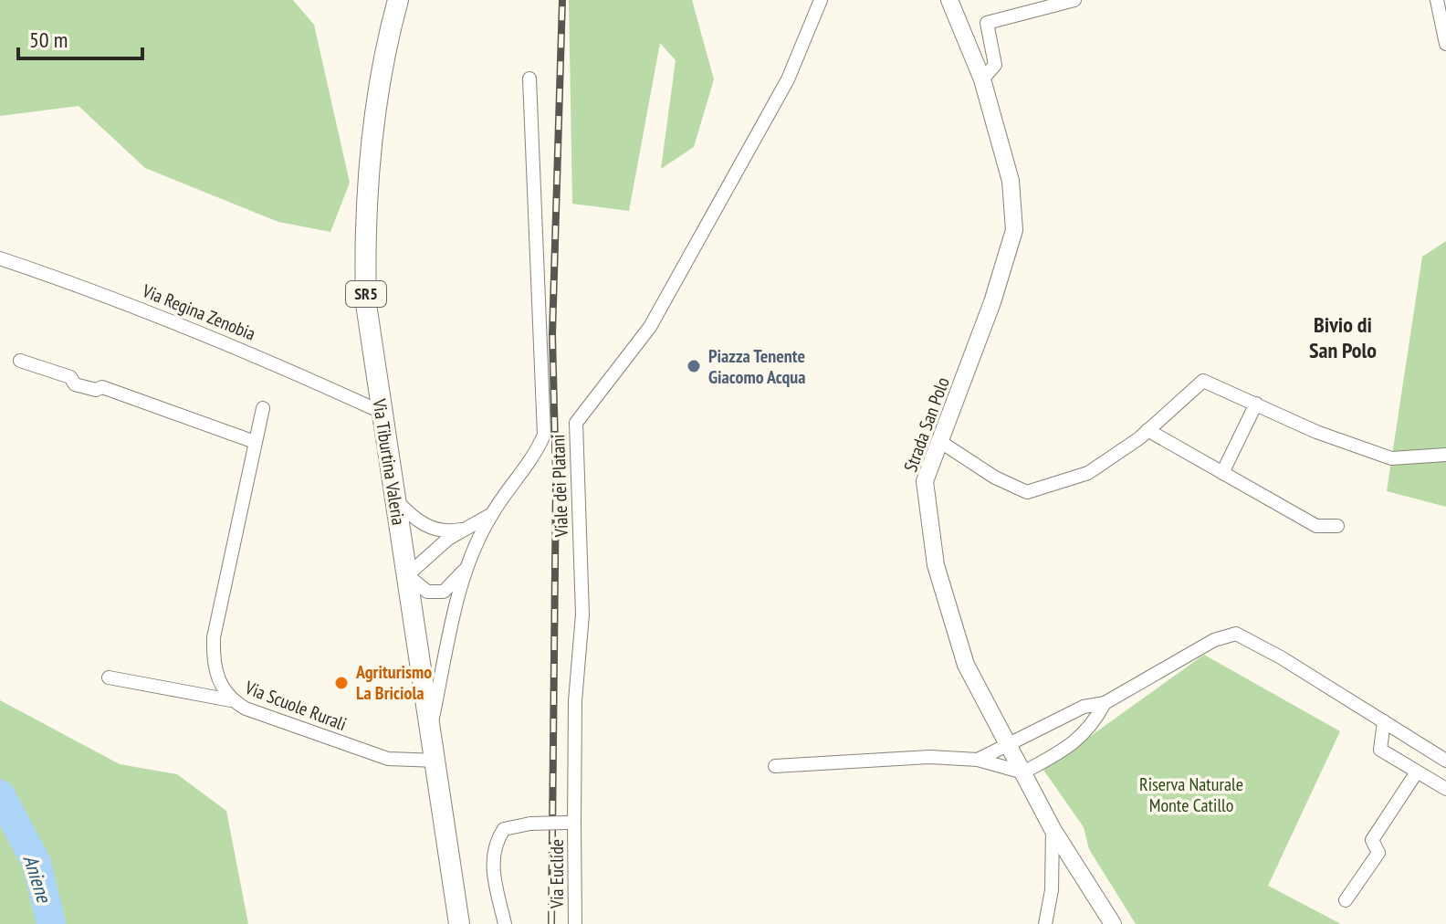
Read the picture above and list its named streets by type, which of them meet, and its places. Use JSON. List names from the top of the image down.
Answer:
{
  "streets": {
    "main road": ["SR5", "Via Tiburtina Valeria"],
    "street": [
      "Via Regina Zenobia",
      "Strada San Polo",
      "Viale dei Platani",
      "Via Scuole Rurali",
      "Via Euclide"
    ]
  },
  "crossings": [
    ["Via Regina Zenobia", "Via Tiburtina Valeria"],
    ["Via Tiburtina Valeria", "Via Scuole Rurali"],
    ["Viale dei Platani", "Via Euclide"]
  ],
  "districts": ["Bivio di San Polo"],
  "water": ["Aniene"],
  "parks": ["Riserva Naturale Monte Catillo"],
  "places": ["Piazza Tenente Giacomo Acqua", "Agriturismo La Briciola"],
  "scale_bar": "50 m"
}
